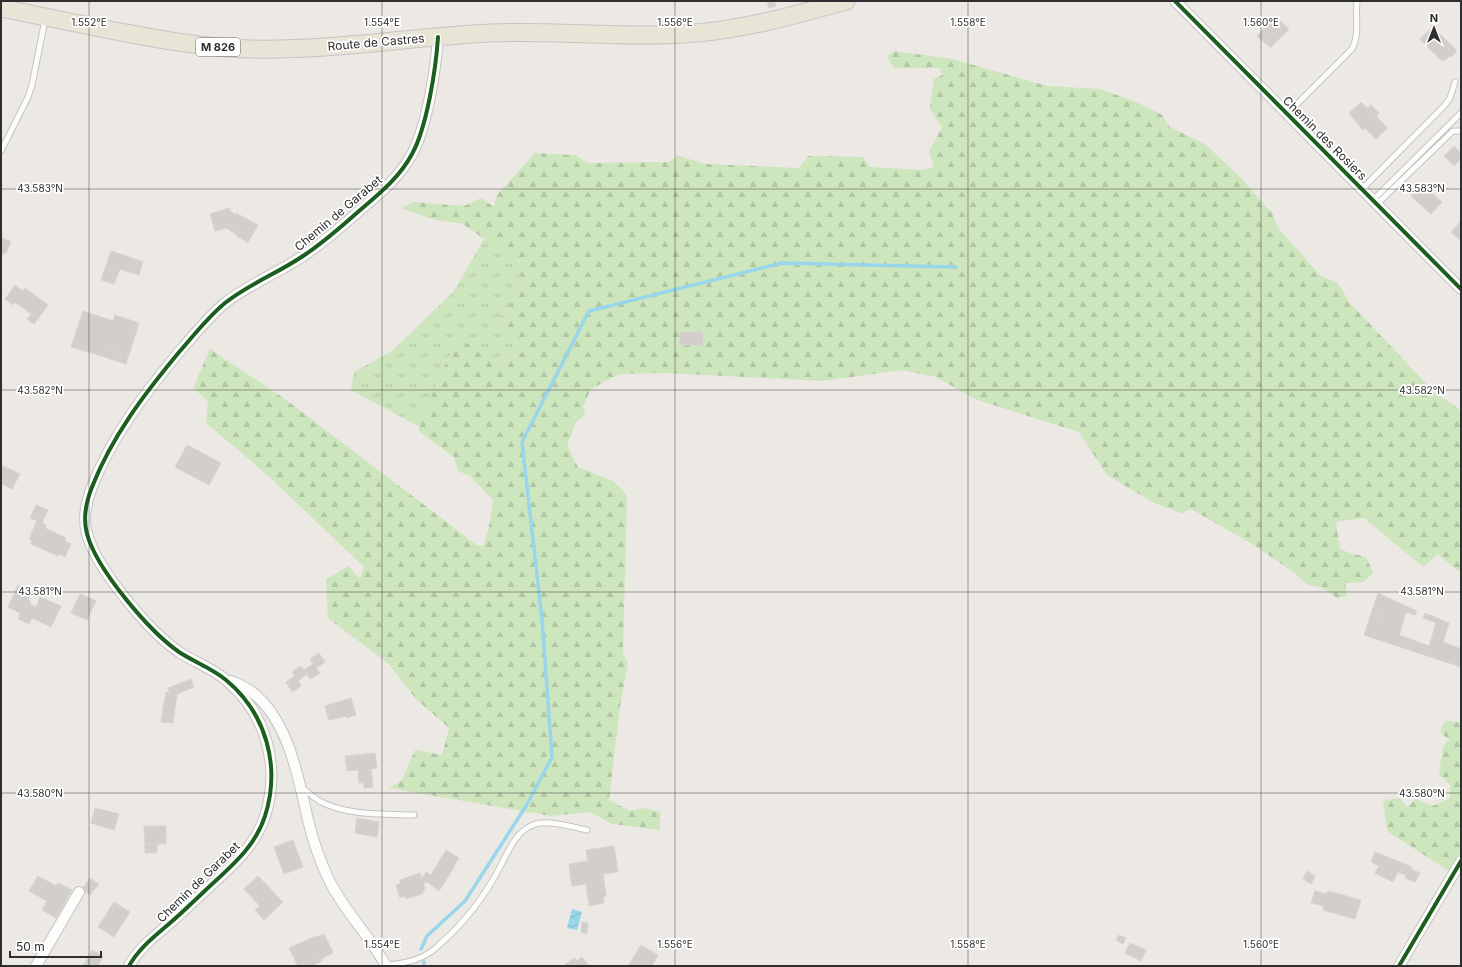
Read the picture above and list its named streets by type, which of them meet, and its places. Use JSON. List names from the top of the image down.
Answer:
{
  "streets": {
    "main road": ["Route de Castres", "M 826"],
    "street": ["Chemin des Rosiers", "Chemin de Garabet"]
  },
  "crossings": [
    ["Route de Castres", "Chemin de Garabet"]
  ],
  "scale_bar": "50 m",
  "north": "top",
  "coordinates": [
    "1.552°E",
    "1.554°E",
    "1.556°E",
    "1.558°E",
    "1.560°E",
    "43.583°N",
    "43.582°N",
    "43.581°N",
    "43.580°N"
  ]
}
